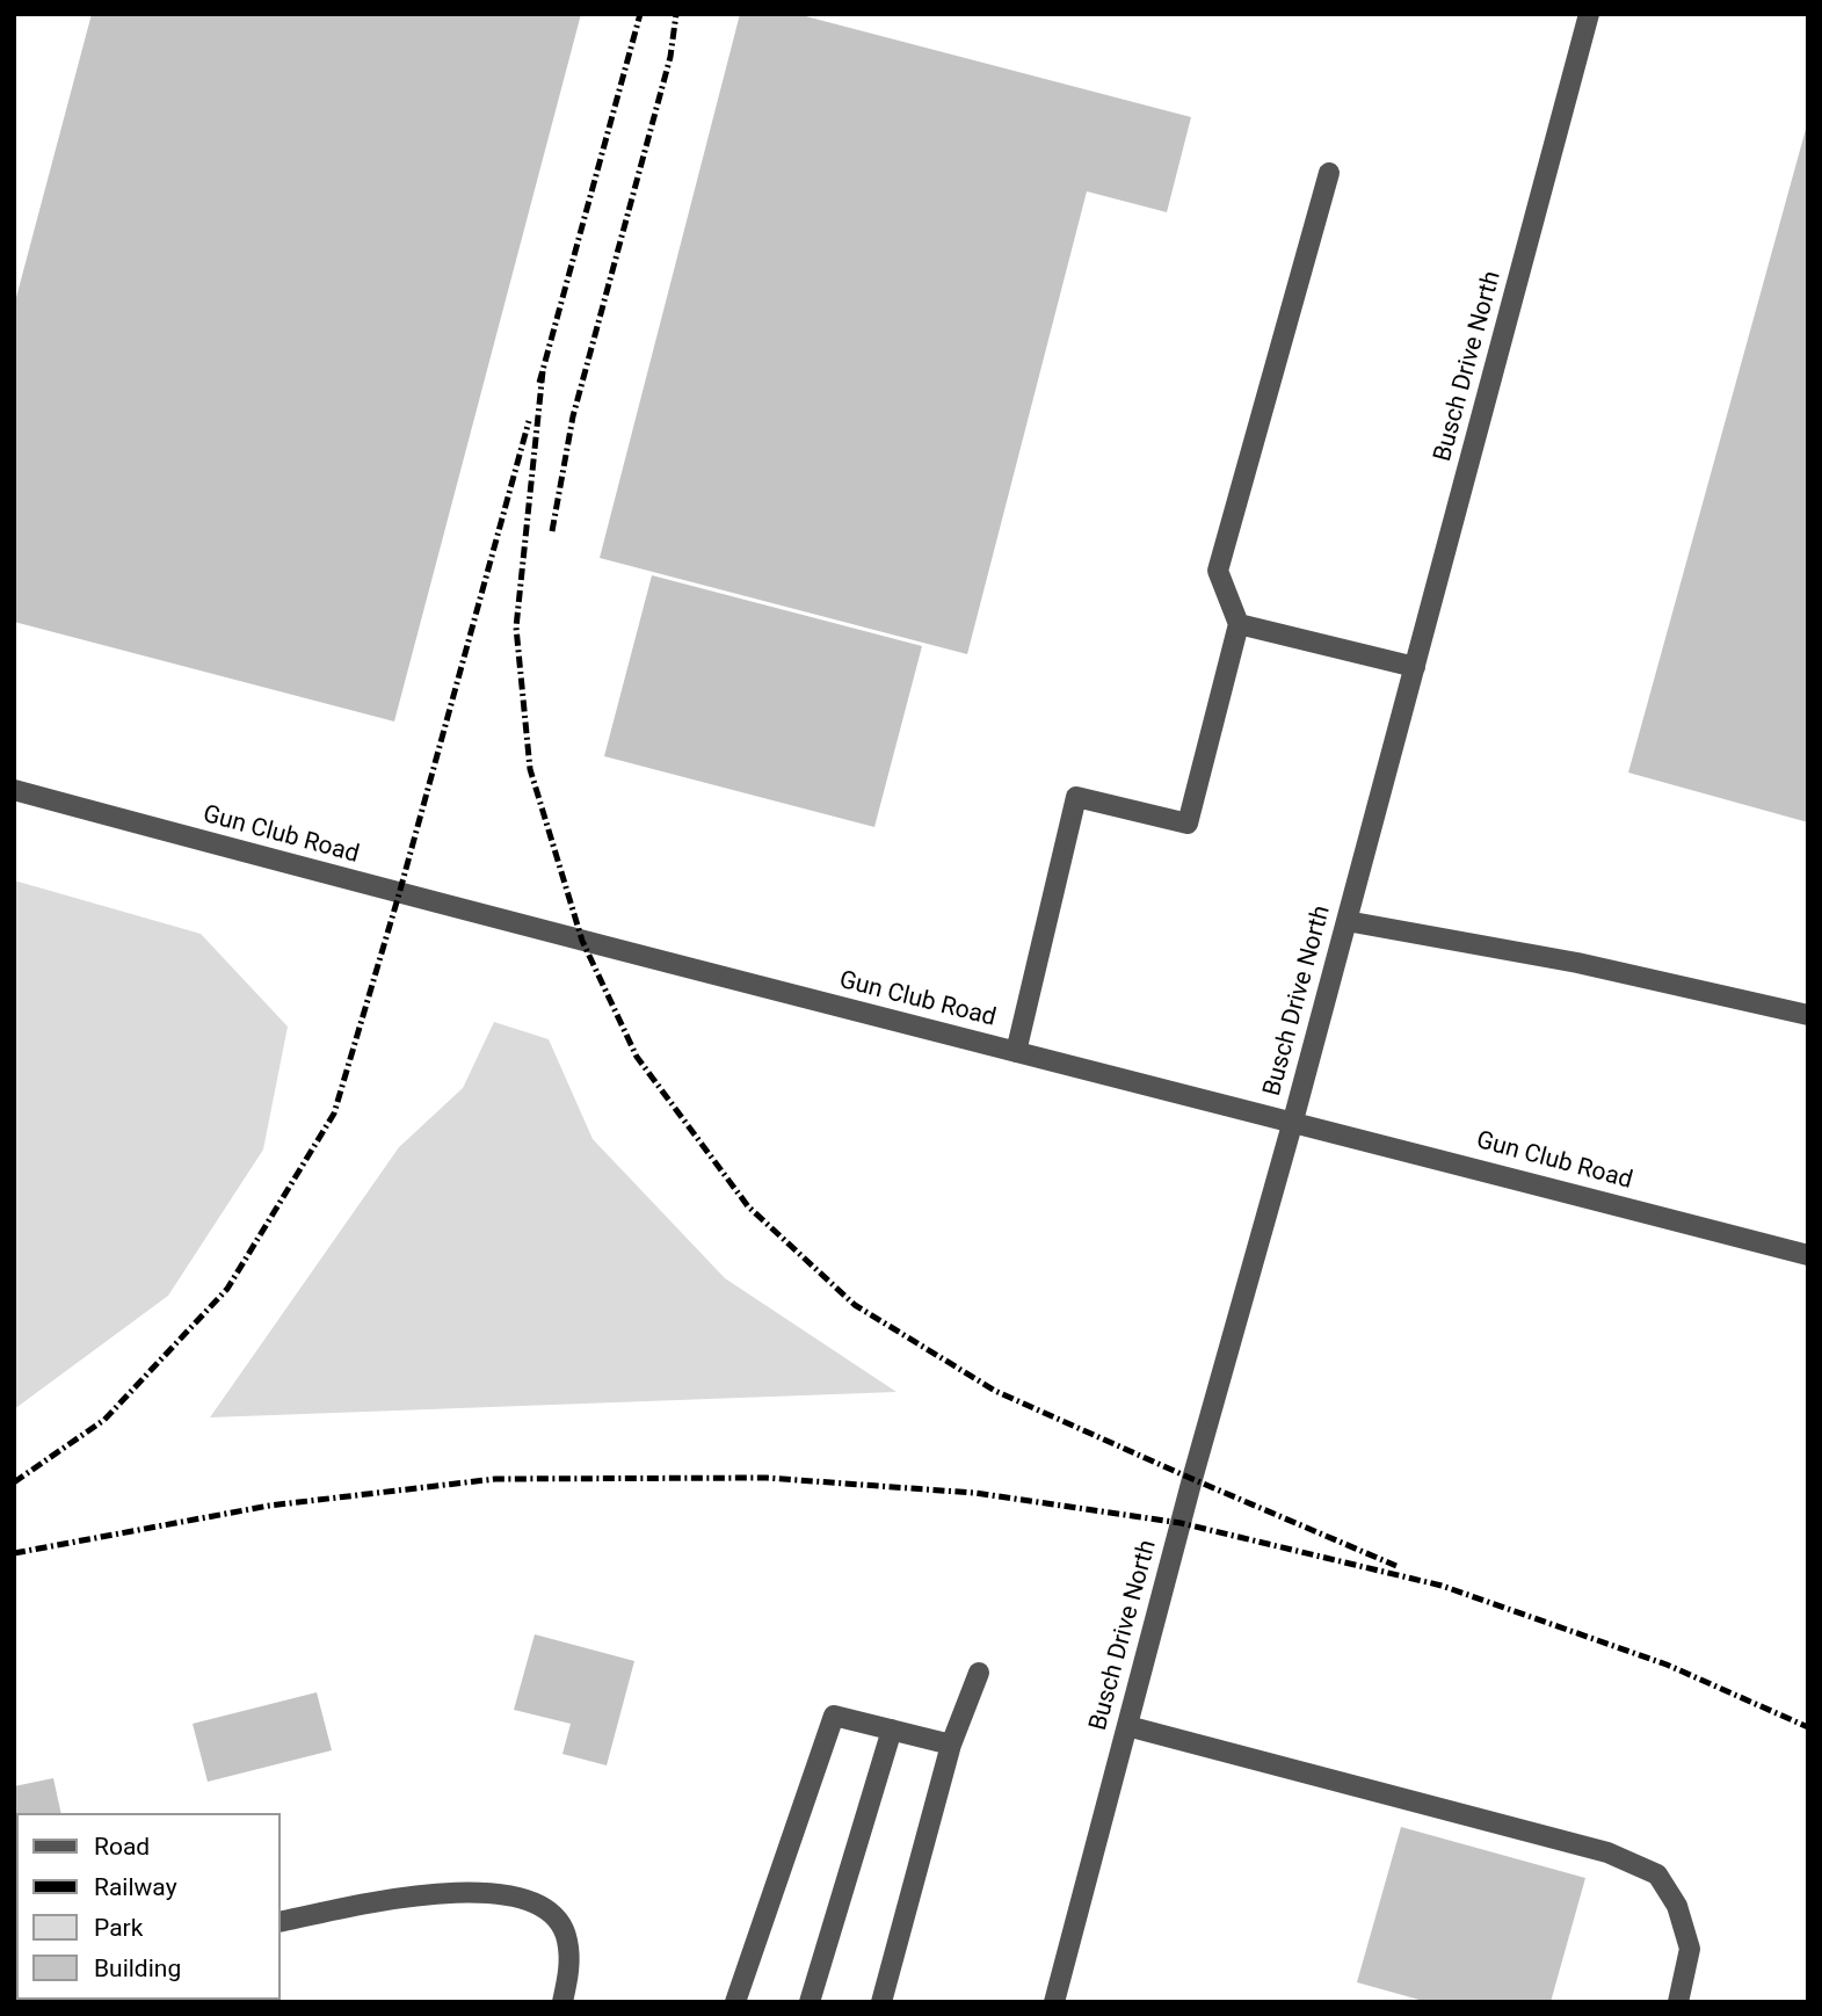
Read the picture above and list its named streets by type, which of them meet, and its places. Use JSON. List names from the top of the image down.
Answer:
{
  "streets": {
    "street": ["Busch Drive North", "Gun Club Road"]
  },
  "crossings": [
    ["Busch Drive North", "Gun Club Road"]
  ],
  "legend": [
    "Road",
    "Railway",
    "Park",
    "Building"
  ]
}
